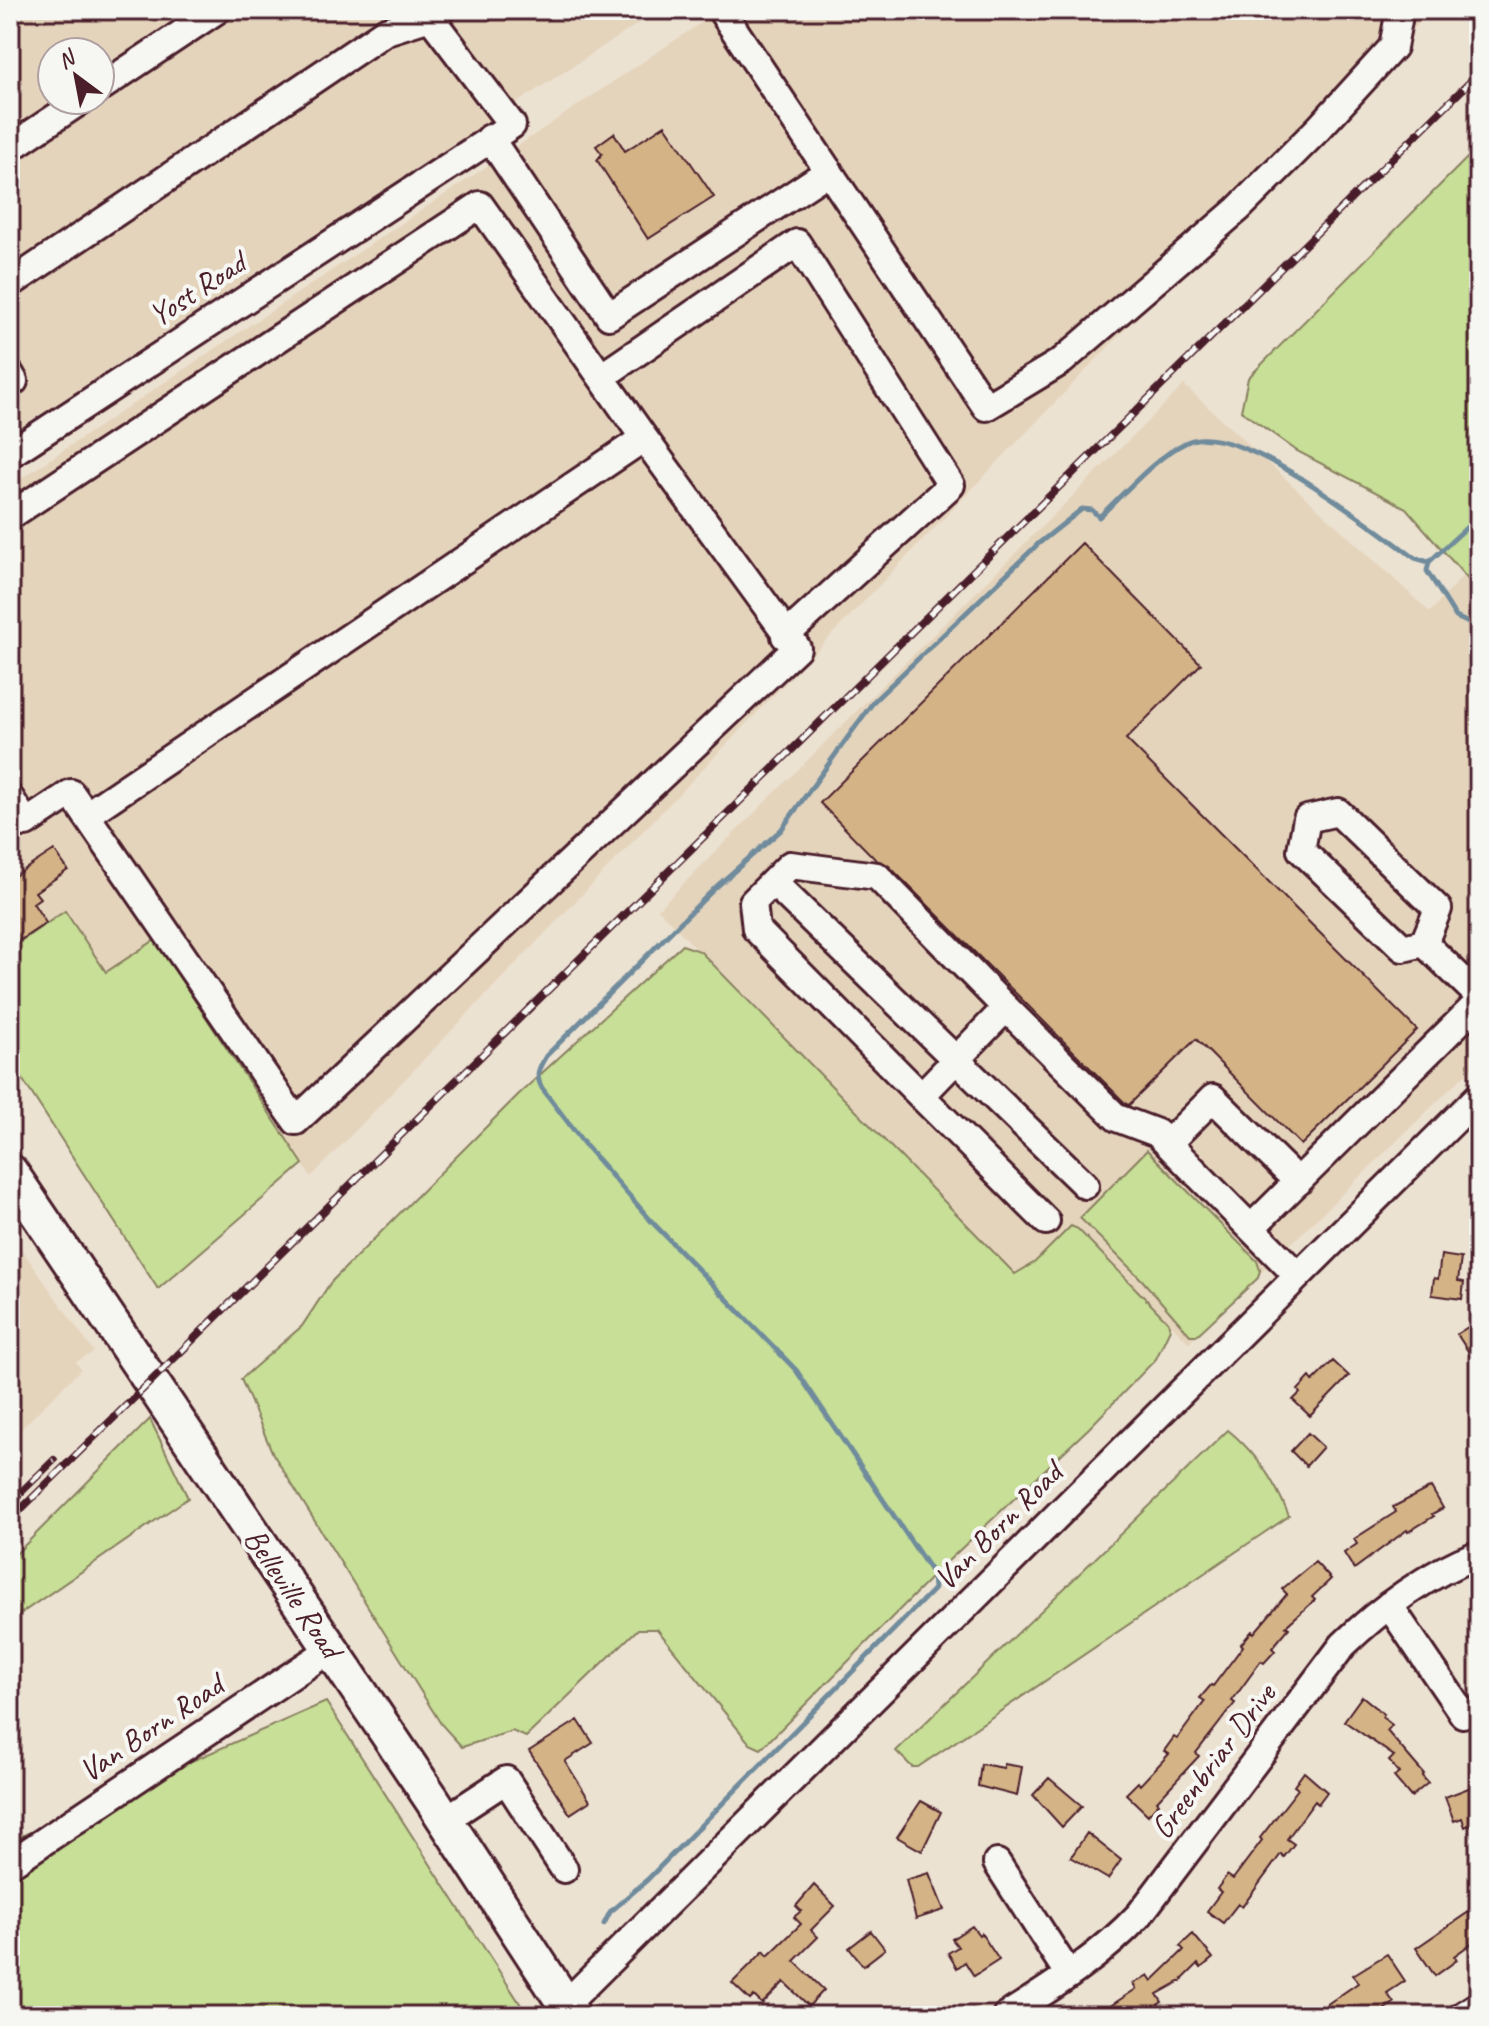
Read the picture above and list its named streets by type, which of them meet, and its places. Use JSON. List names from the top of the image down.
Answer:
{
  "streets": {
    "main road": ["Belleville Road"],
    "street": ["Yost Road", "Van Born Road", "Greenbriar Drive"]
  },
  "crossings": [
    ["Van Born Road", "Belleville Road"]
  ],
  "north": "top left"
}
